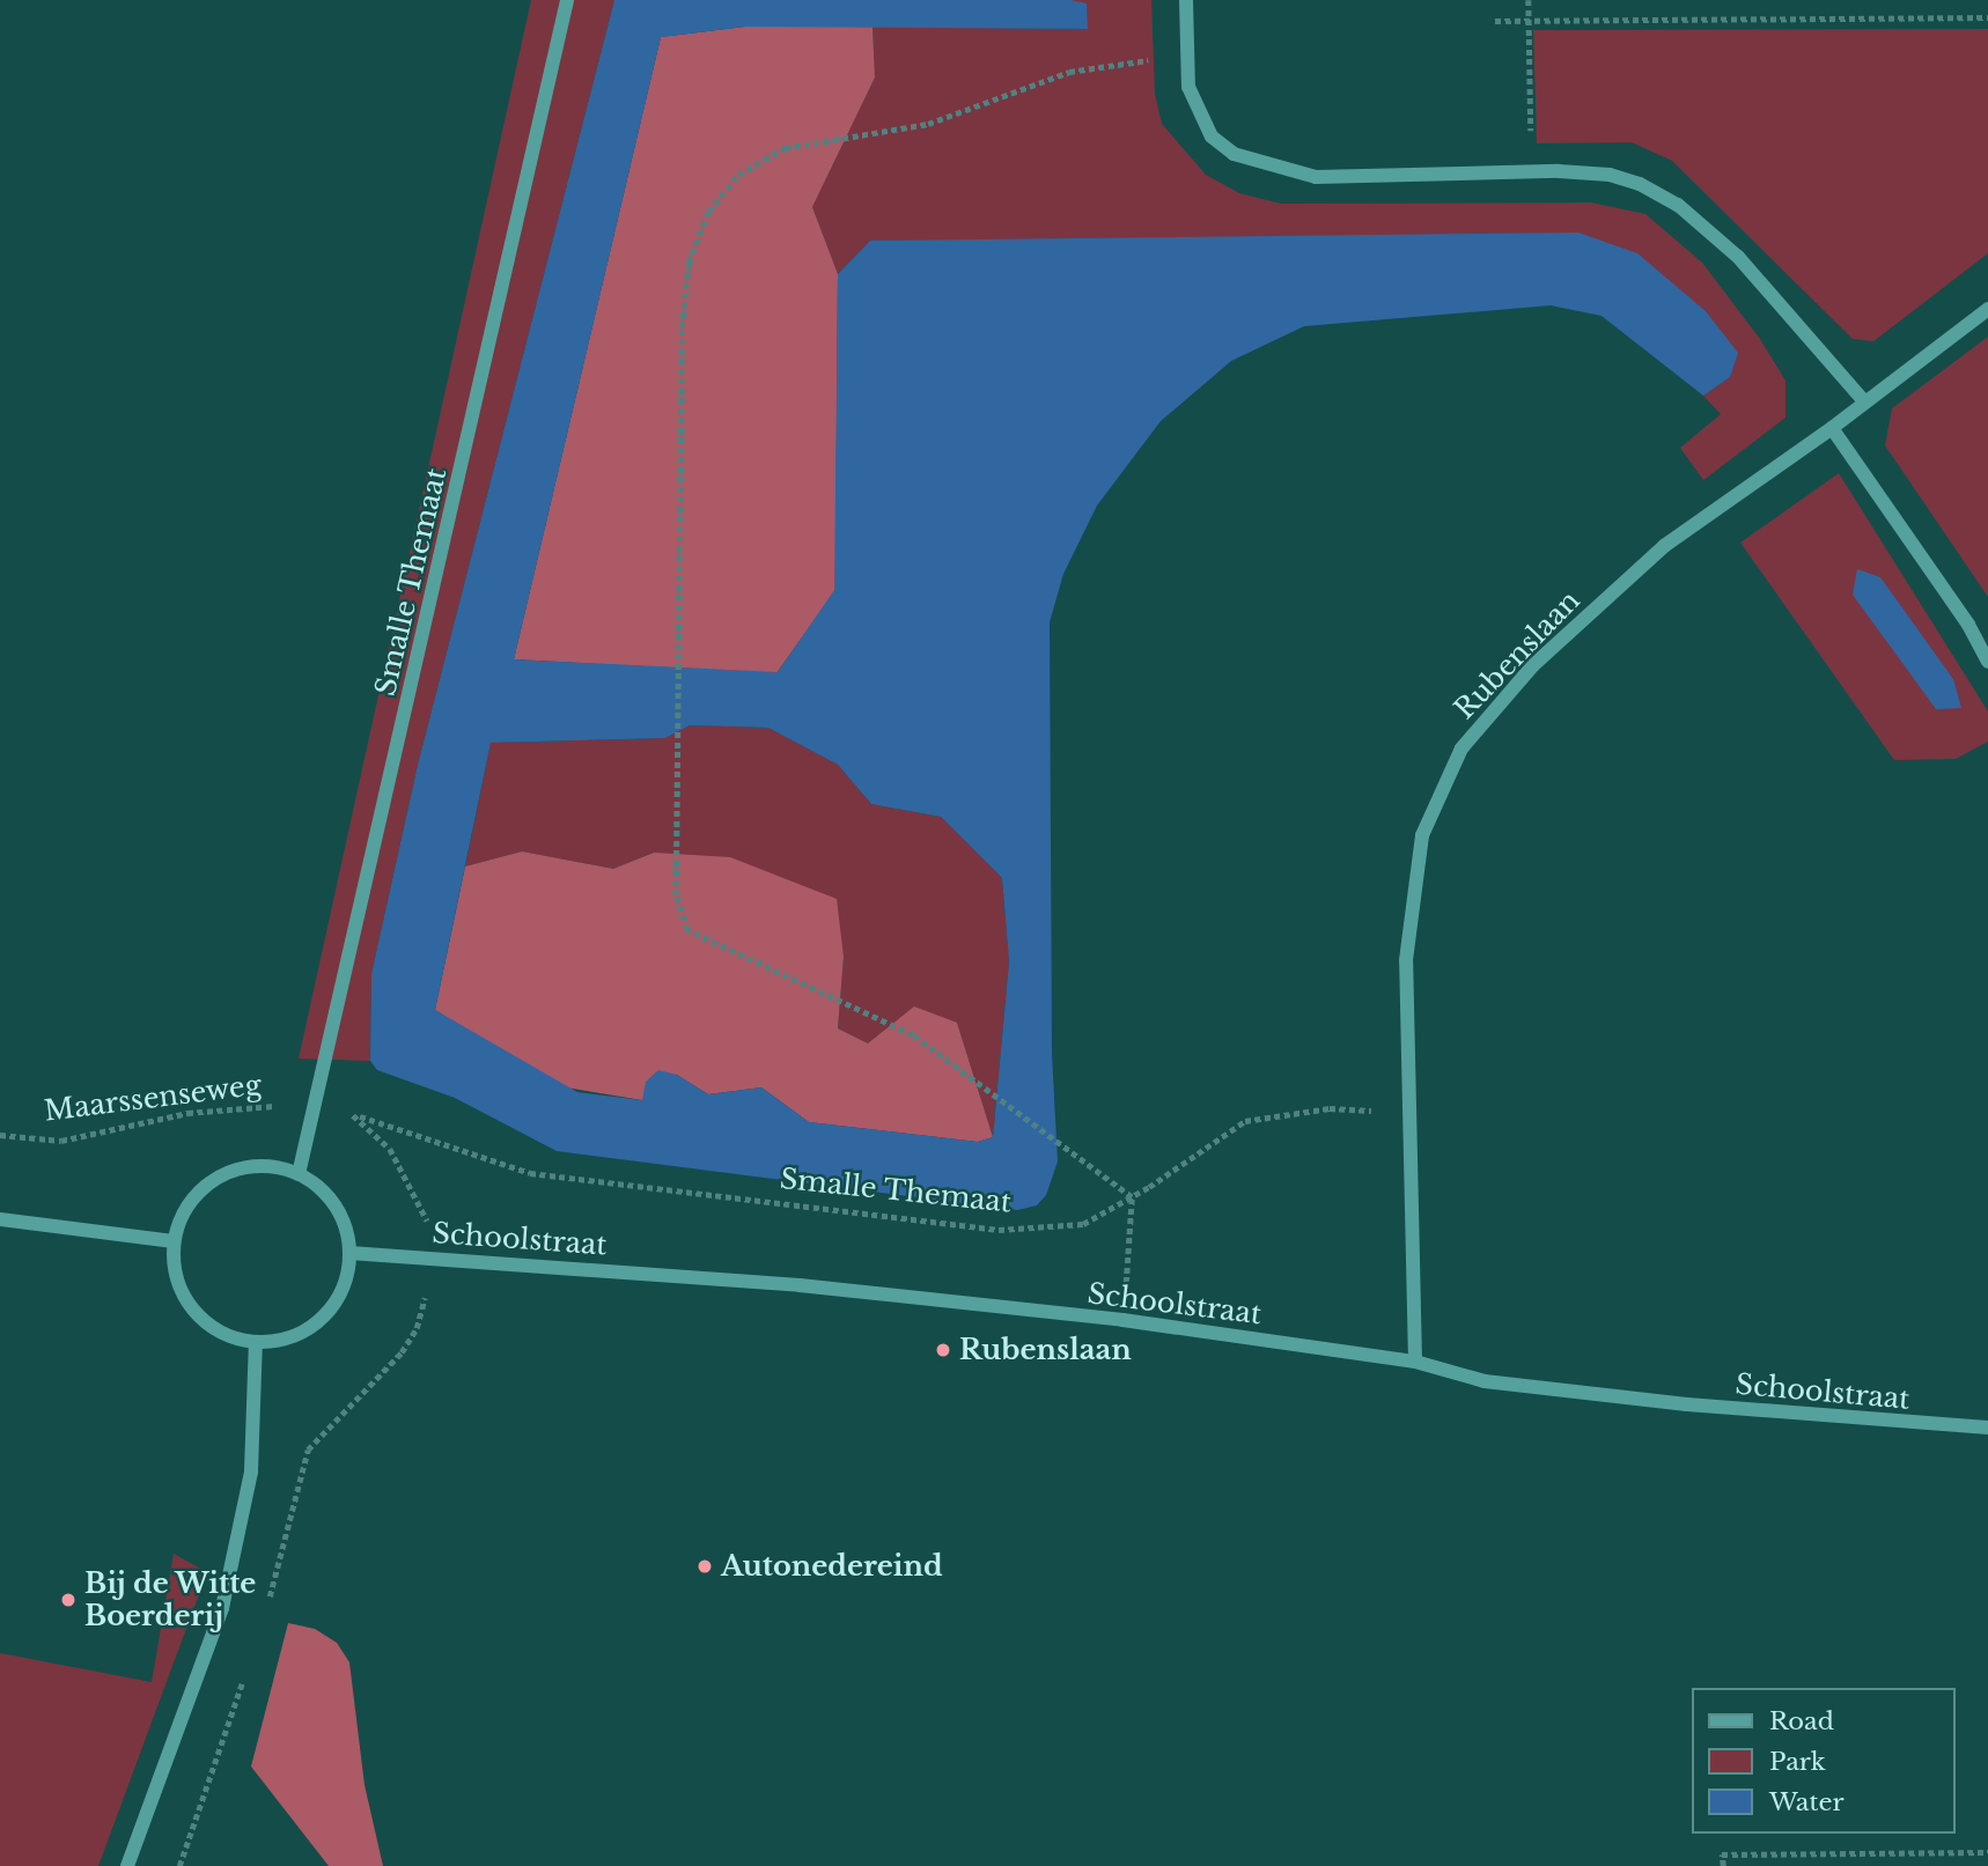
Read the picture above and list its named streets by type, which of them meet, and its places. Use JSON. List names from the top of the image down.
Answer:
{
  "streets": {
    "street": ["Smalle Themaat", "Rubenslaan", "Schoolstraat"],
    "path": ["Maarssenseweg"]
  },
  "crossings": [
    ["Smalle Themaat", "Rubenslaan"],
    ["Smalle Themaat", "Maarssenseweg"],
    ["Smalle Themaat", "Schoolstraat"],
    ["Rubenslaan", "Schoolstraat"]
  ],
  "places": ["Rubenslaan", "Autonedereind", "Bij de Witte Boerderij"],
  "legend": ["Road", "Park", "Water"]
}
